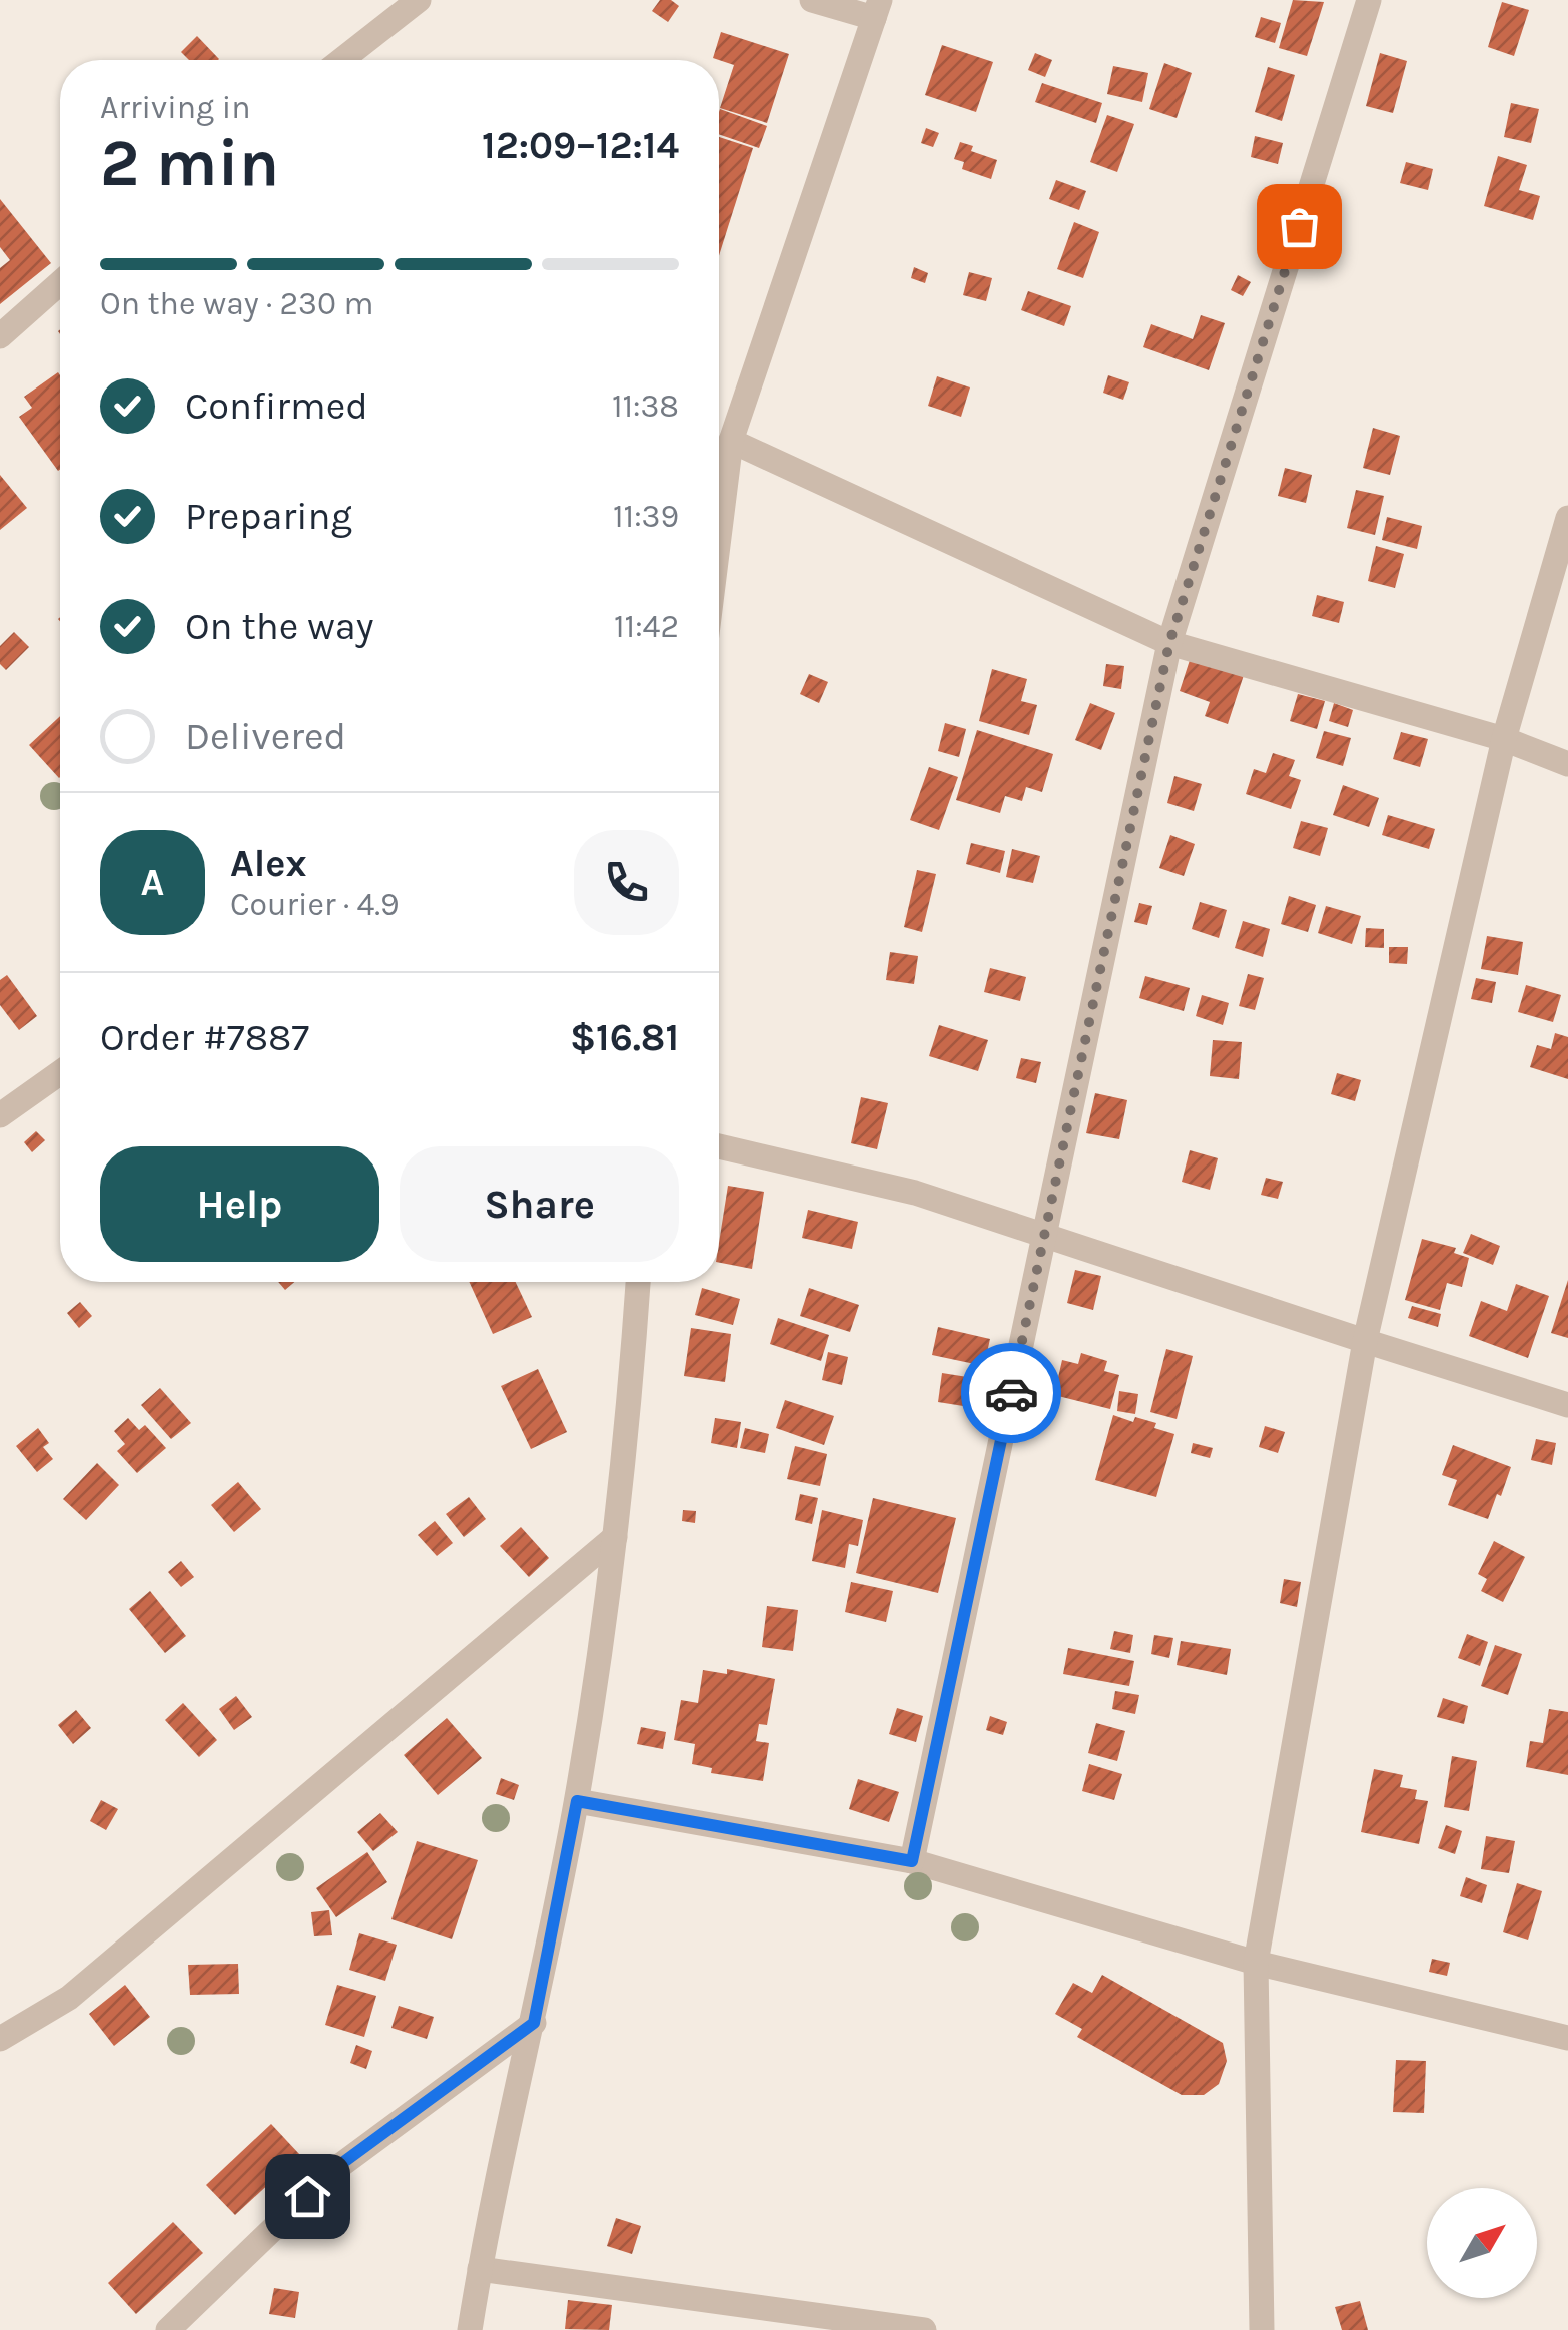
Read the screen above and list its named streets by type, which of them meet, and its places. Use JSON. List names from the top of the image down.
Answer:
{
  "north": "top right",
  "page": {
    "heading": ["2 min", "Arriving in", "12:09–12:14"],
    "panel": [
      "Alex",
      "Courier · 4.9",
      "Order #7887",
      "$16.81"
    ],
    "bar": "On the way · 230 m",
    "list": [
      ["Confirmed", "11:38"],
      ["Preparing", "11:39"],
      ["On the way", "11:42"],
      "Delivered"
    ],
    "round": "A",
    "buttons": ["Help", "Share"]
  }
}
